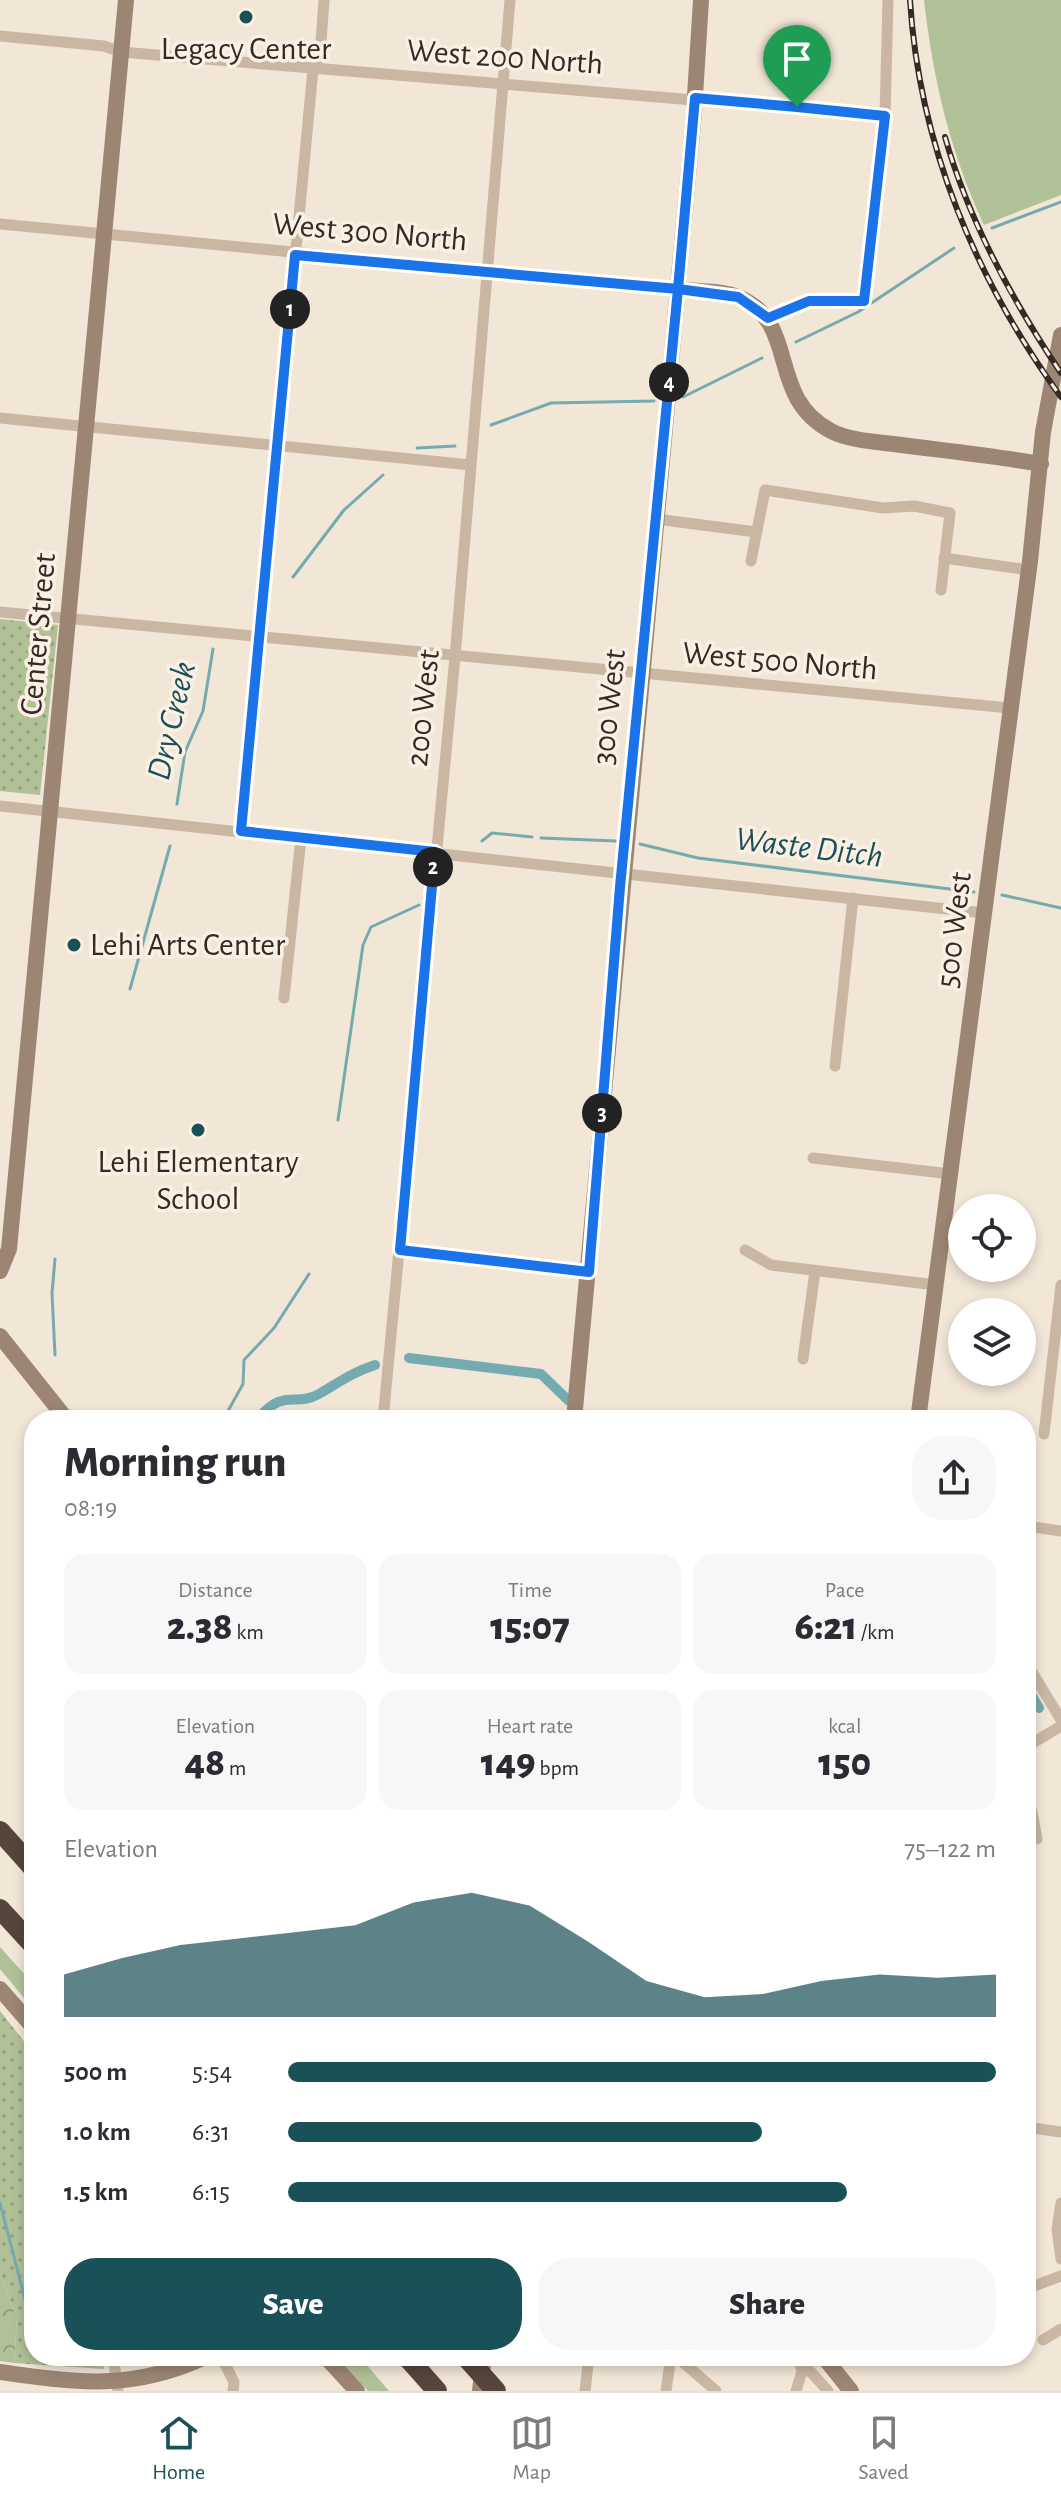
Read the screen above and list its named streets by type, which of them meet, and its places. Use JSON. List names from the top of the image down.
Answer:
{
  "streets": {
    "street": [
      "West 200 North",
      "West 300 North",
      "Center Street",
      "West 500 North",
      "300 West",
      "200 West",
      "500 West"
    ]
  },
  "crossings": [
    ["West 200 North", "Center Street"],
    ["West 200 North", "300 West"],
    ["West 200 North", "200 West"],
    ["West 300 North", "Center Street"],
    ["West 300 North", "300 West"],
    ["West 300 North", "200 West"],
    ["Center Street", "West 500 North"],
    ["West 500 North", "300 West"],
    ["West 500 North", "200 West"],
    ["West 500 North", "500 West"]
  ],
  "water": ["Dry Creek", "Waste Ditch"],
  "places": ["Legacy Center", "Lehi Arts Center", "Lehi Elementary School"],
  "page": {
    "pins": [
      "1",
      "4",
      "2",
      "3"
    ],
    "heading": ["Morning run", "08:19"],
    "stats": [
      ["Distance", "2.38 km"],
      ["Time", "15:07"],
      ["Pace", "6:21 /km"],
      ["Elevation", "48 m"],
      ["Heart rate", "149 bpm"],
      ["kcal", "150"]
    ],
    "chart": ["Elevation", "75–122 m"],
    "list": [
      {
        "name": "500 m",
        "note": "5:54"
      },
      {
        "name": "1.0 km",
        "note": "6:31"
      },
      {
        "name": "1.5 km",
        "note": "6:15"
      }
    ],
    "buttons": ["Save", "Share"],
    "tabs": ["Home", "Map", "Saved"]
  }
}
